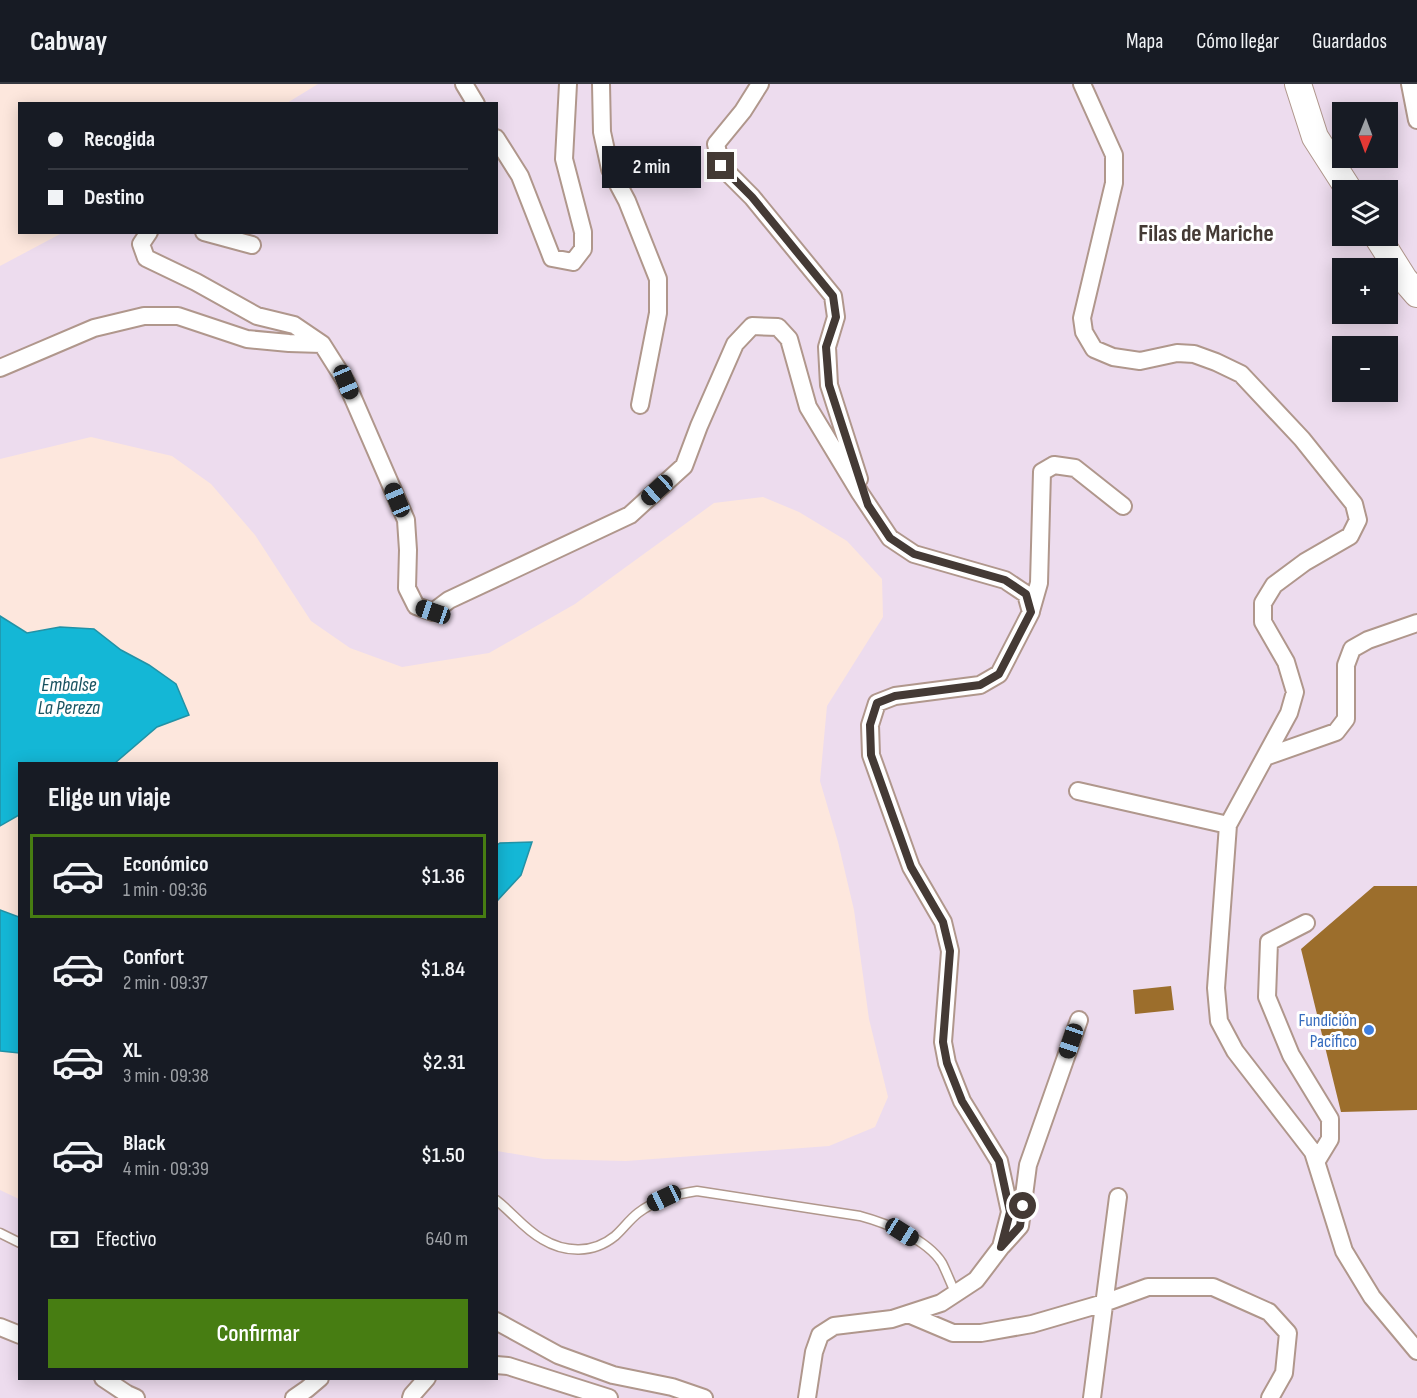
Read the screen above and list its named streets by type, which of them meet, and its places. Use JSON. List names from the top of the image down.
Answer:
{
  "districts": ["Filas de Mariche"],
  "water": ["Embalse La Pereza"],
  "places": ["Fundición Pacífico"],
  "north": "bottom",
  "page": {
    "header": "Cabway",
    "nav": ["Mapa", "Cómo llegar", "Guardados"],
    "map_buttons": ["+", "−"],
    "banner": ["Recogida", "Destino"],
    "bubble": "2 min",
    "heading": "Elige un viaje",
    "list": [
      {
        "name": "Económico",
        "note": "1 min · 09:36",
        "value": "$1.36"
      },
      {
        "name": "Confort",
        "note": "2 min · 09:37",
        "value": "$1.84"
      },
      {
        "name": "XL",
        "note": "3 min · 09:38",
        "value": "$2.31"
      },
      {
        "name": "Black",
        "note": "4 min · 09:39",
        "value": "$1.50"
      }
    ],
    "pay": ["Efectivo", "640 m"],
    "buttons": "Confirmar"
  }
}
